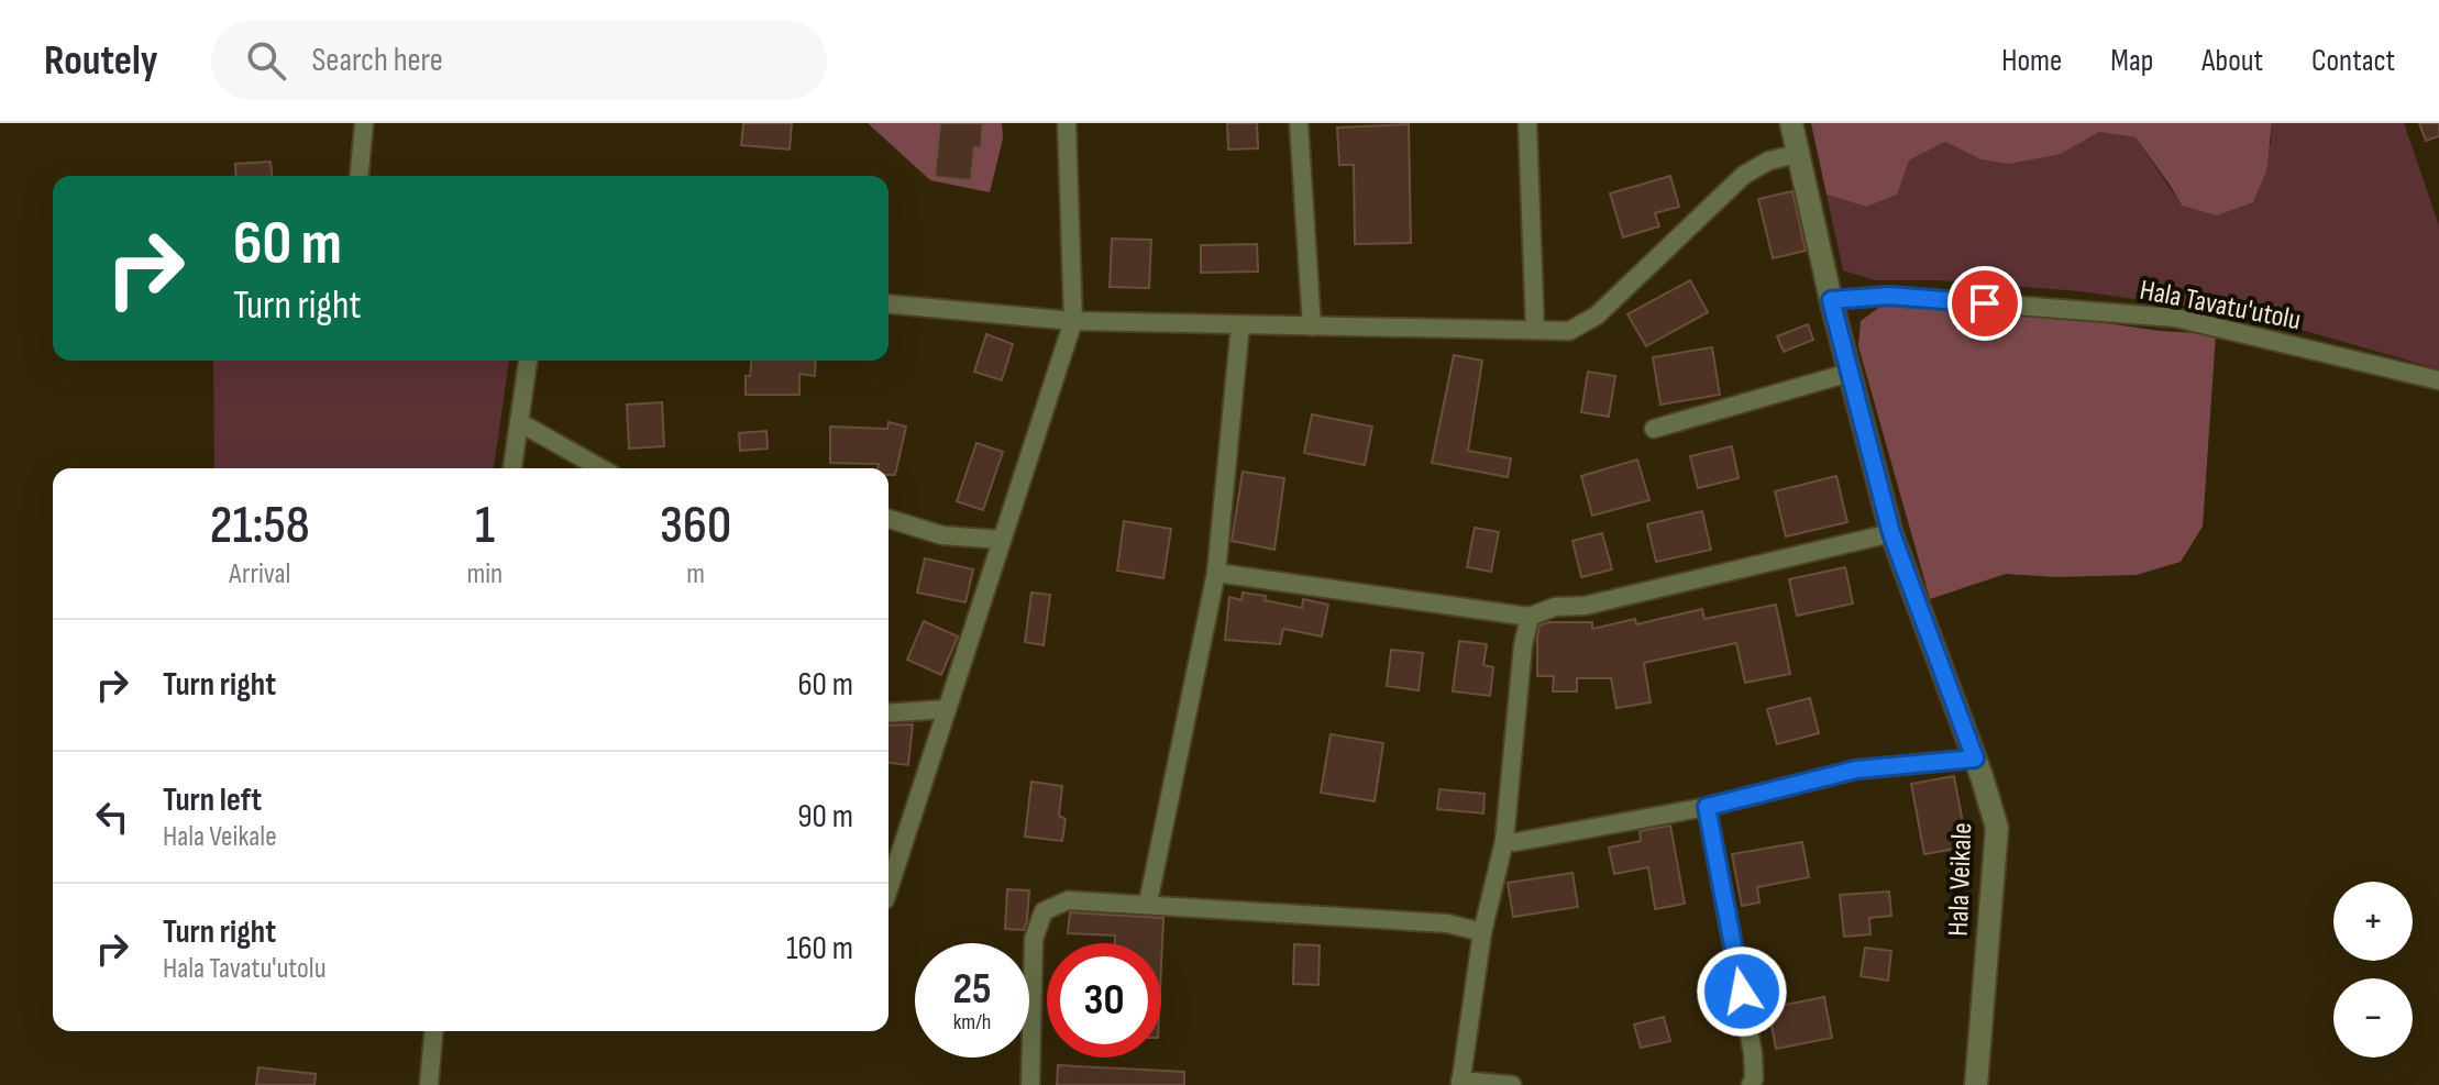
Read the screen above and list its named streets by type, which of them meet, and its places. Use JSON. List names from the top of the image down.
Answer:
{
  "streets": {
    "street": ["Hala Tavatu'utolu", "Hala Veikale"]
  },
  "crossings": [
    ["Hala Tavatu'utolu", "Hala Veikale"]
  ],
  "page": {
    "header": "Routely",
    "search": "Search here",
    "nav": [
      "Home",
      "Map",
      "About",
      "Contact"
    ],
    "turn": ["60 m", "Turn right"],
    "eta": [
      "21:58",
      "Arrival",
      "1",
      "min",
      "360",
      "m"
    ],
    "list": [
      {
        "name": "Turn right",
        "value": "60 m"
      },
      {
        "name": "Turn left",
        "note": "Hala Veikale",
        "value": "90 m"
      },
      {
        "name": "Turn right",
        "note": "Hala Tavatu'utolu",
        "value": "160 m"
      }
    ],
    "map_buttons": ["+", "−"],
    "speed": "25 km/h",
    "limit": "30"
  }
}
